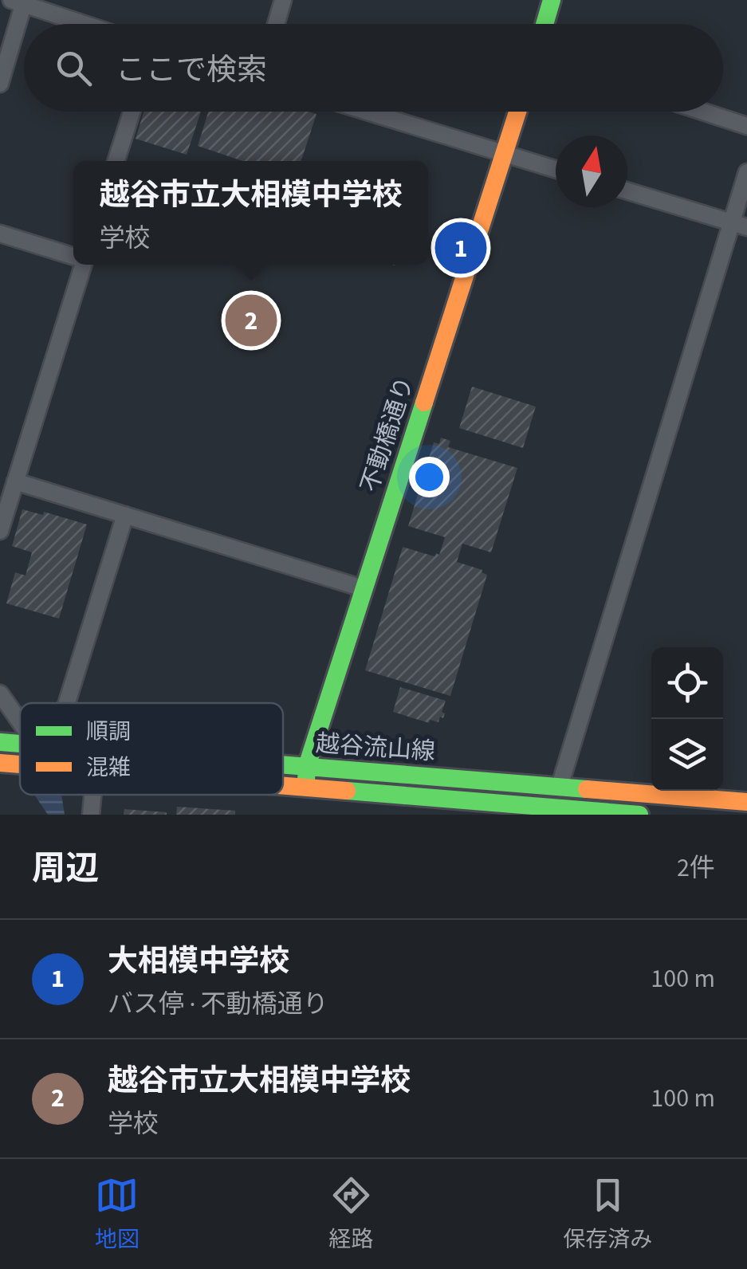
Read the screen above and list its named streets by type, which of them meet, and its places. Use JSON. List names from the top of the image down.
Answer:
{
  "streets": {
    "main road": ["不動橋通り", "越谷流山線"]
  },
  "crossings": [
    ["不動橋通り", "越谷流山線"]
  ],
  "legend": ["順調", "混雑"],
  "north": "top",
  "page": {
    "search": "ここで検索",
    "popup": ["越谷市立大相模中学校", "学校"],
    "pins": ["1", "2"],
    "heading": ["周辺", "2件"],
    "list": [
      {
        "mark": "1",
        "name": "大相模中学校",
        "note": "バス停 · 不動橋通り",
        "value": "100 m"
      },
      {
        "mark": "2",
        "name": "越谷市立大相模中学校",
        "note": "学校",
        "value": "100 m"
      }
    ],
    "nav": ["地図", "経路", "保存済み"]
  }
}
